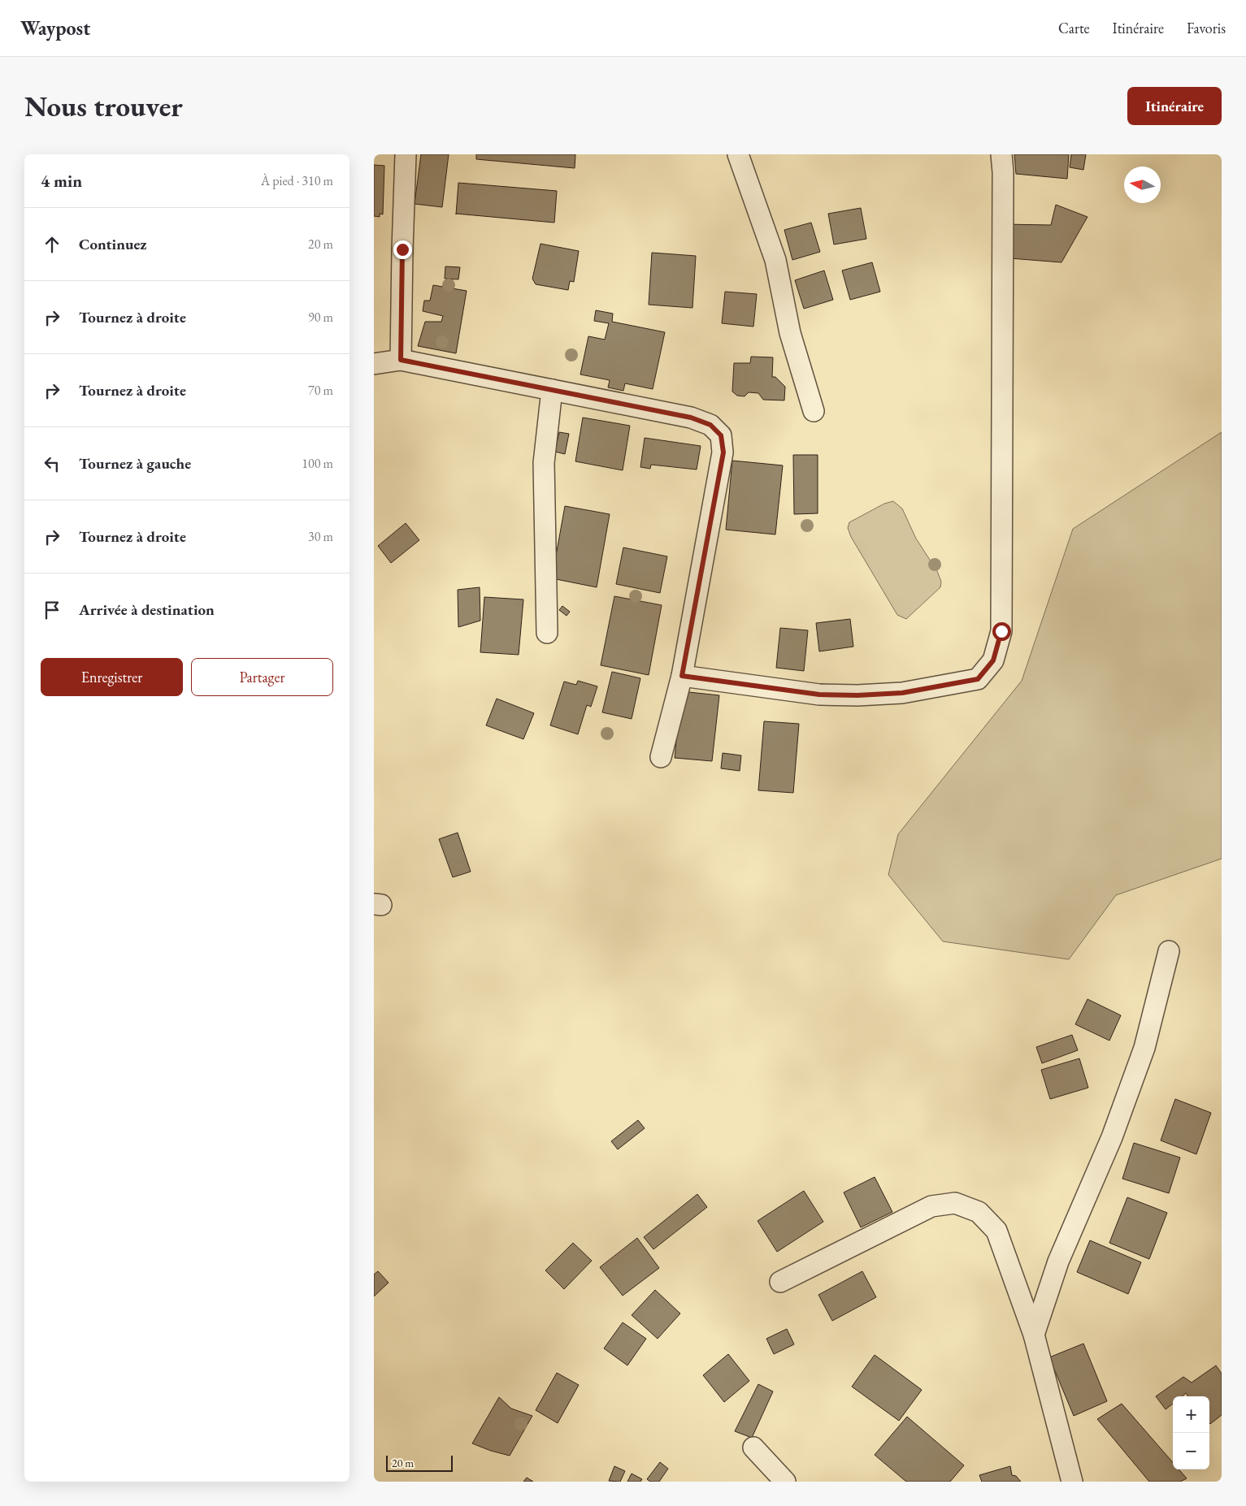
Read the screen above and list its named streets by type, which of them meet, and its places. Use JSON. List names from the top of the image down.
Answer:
{
  "scale_bar": "20 m",
  "north": "left",
  "page": {
    "header": "Waypost",
    "nav": ["Carte", "Itinéraire", "Favoris"],
    "buttons": [
      "Itinéraire",
      ["Enregistrer", "Partager"]
    ],
    "title": "Nous trouver",
    "heading": ["4 min", "À pied · 310 m"],
    "list": [
      ["Continuez", "20 m"],
      ["Tournez à droite", "90 m"],
      ["Tournez à droite", "70 m"],
      ["Tournez à gauche", "100 m"],
      ["Tournez à droite", "30 m"],
      "Arrivée à destination"
    ],
    "map_buttons": ["+", "−"],
    "scale": "20 m"
  }
}
